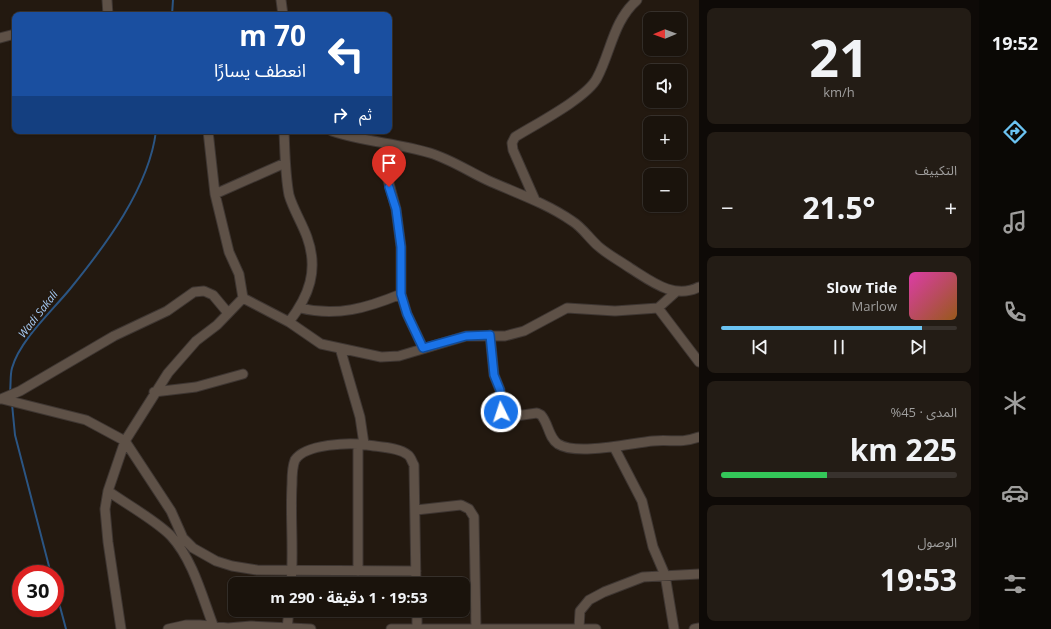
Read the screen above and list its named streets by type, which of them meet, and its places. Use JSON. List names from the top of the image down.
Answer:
{
  "water": ["Wadi Sakali"],
  "north": "left",
  "page": {
    "tabs": "19:52",
    "tile": [
      ["21", "km/h"],
      "التكييف",
      ["المدى · 45%", "225 km"],
      ["الوصول", "19:53"]
    ],
    "map_buttons": ["+", "−"],
    "turn": ["70 m", "انعطف يسارًا"],
    "then": "ثم",
    "heat": ["−", "21.5°", "+"],
    "song": ["Slow Tide", "Marlow"],
    "limit": "30",
    "trip": "19:53 · 1 دقيقة · 290 m"
  }
}
